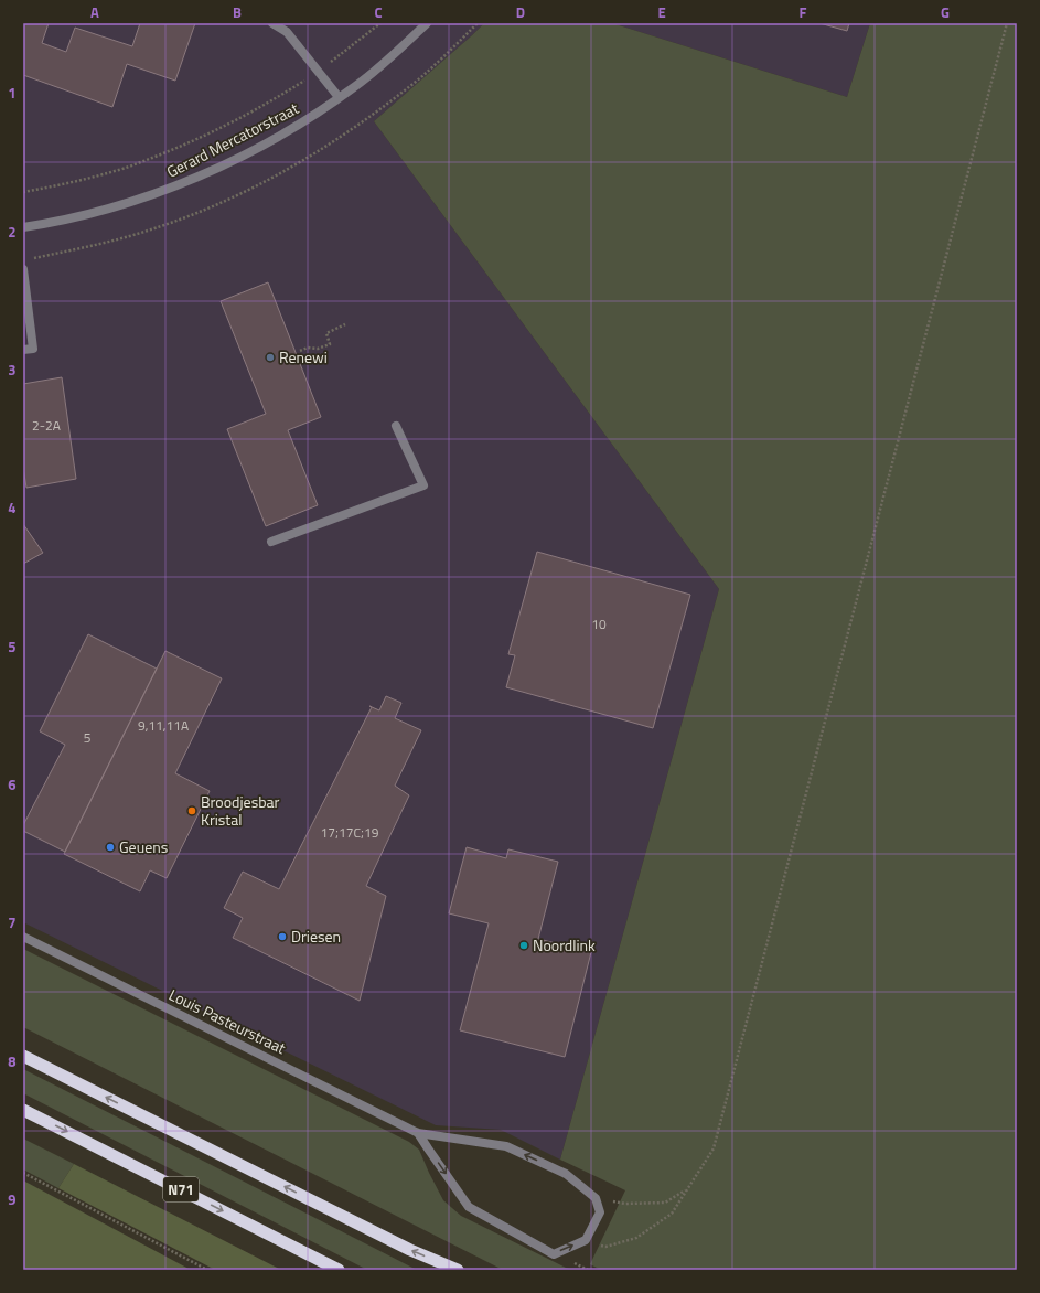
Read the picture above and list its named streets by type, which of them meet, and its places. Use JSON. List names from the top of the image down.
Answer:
{
  "streets": {
    "highway": ["N71"],
    "street": ["Gerard Mercatorstraat", "Louis Pasteurstraat"]
  },
  "places": [
    "Renewi",
    "Broodjesbar Kristal",
    "Geuens",
    "Driesen",
    "Noordlink"
  ],
  "house_numbers": [
    "2-2A",
    "10",
    "9,11,11A",
    "5",
    "17;17C;19"
  ],
  "grid": {
    "columns": [
      "A",
      "B",
      "C",
      "D",
      "E",
      "F",
      "G"
    ],
    "rows": [
      "1",
      "2",
      "3",
      "4",
      "5",
      "6",
      "7",
      "8",
      "9"
    ]
  }
}
